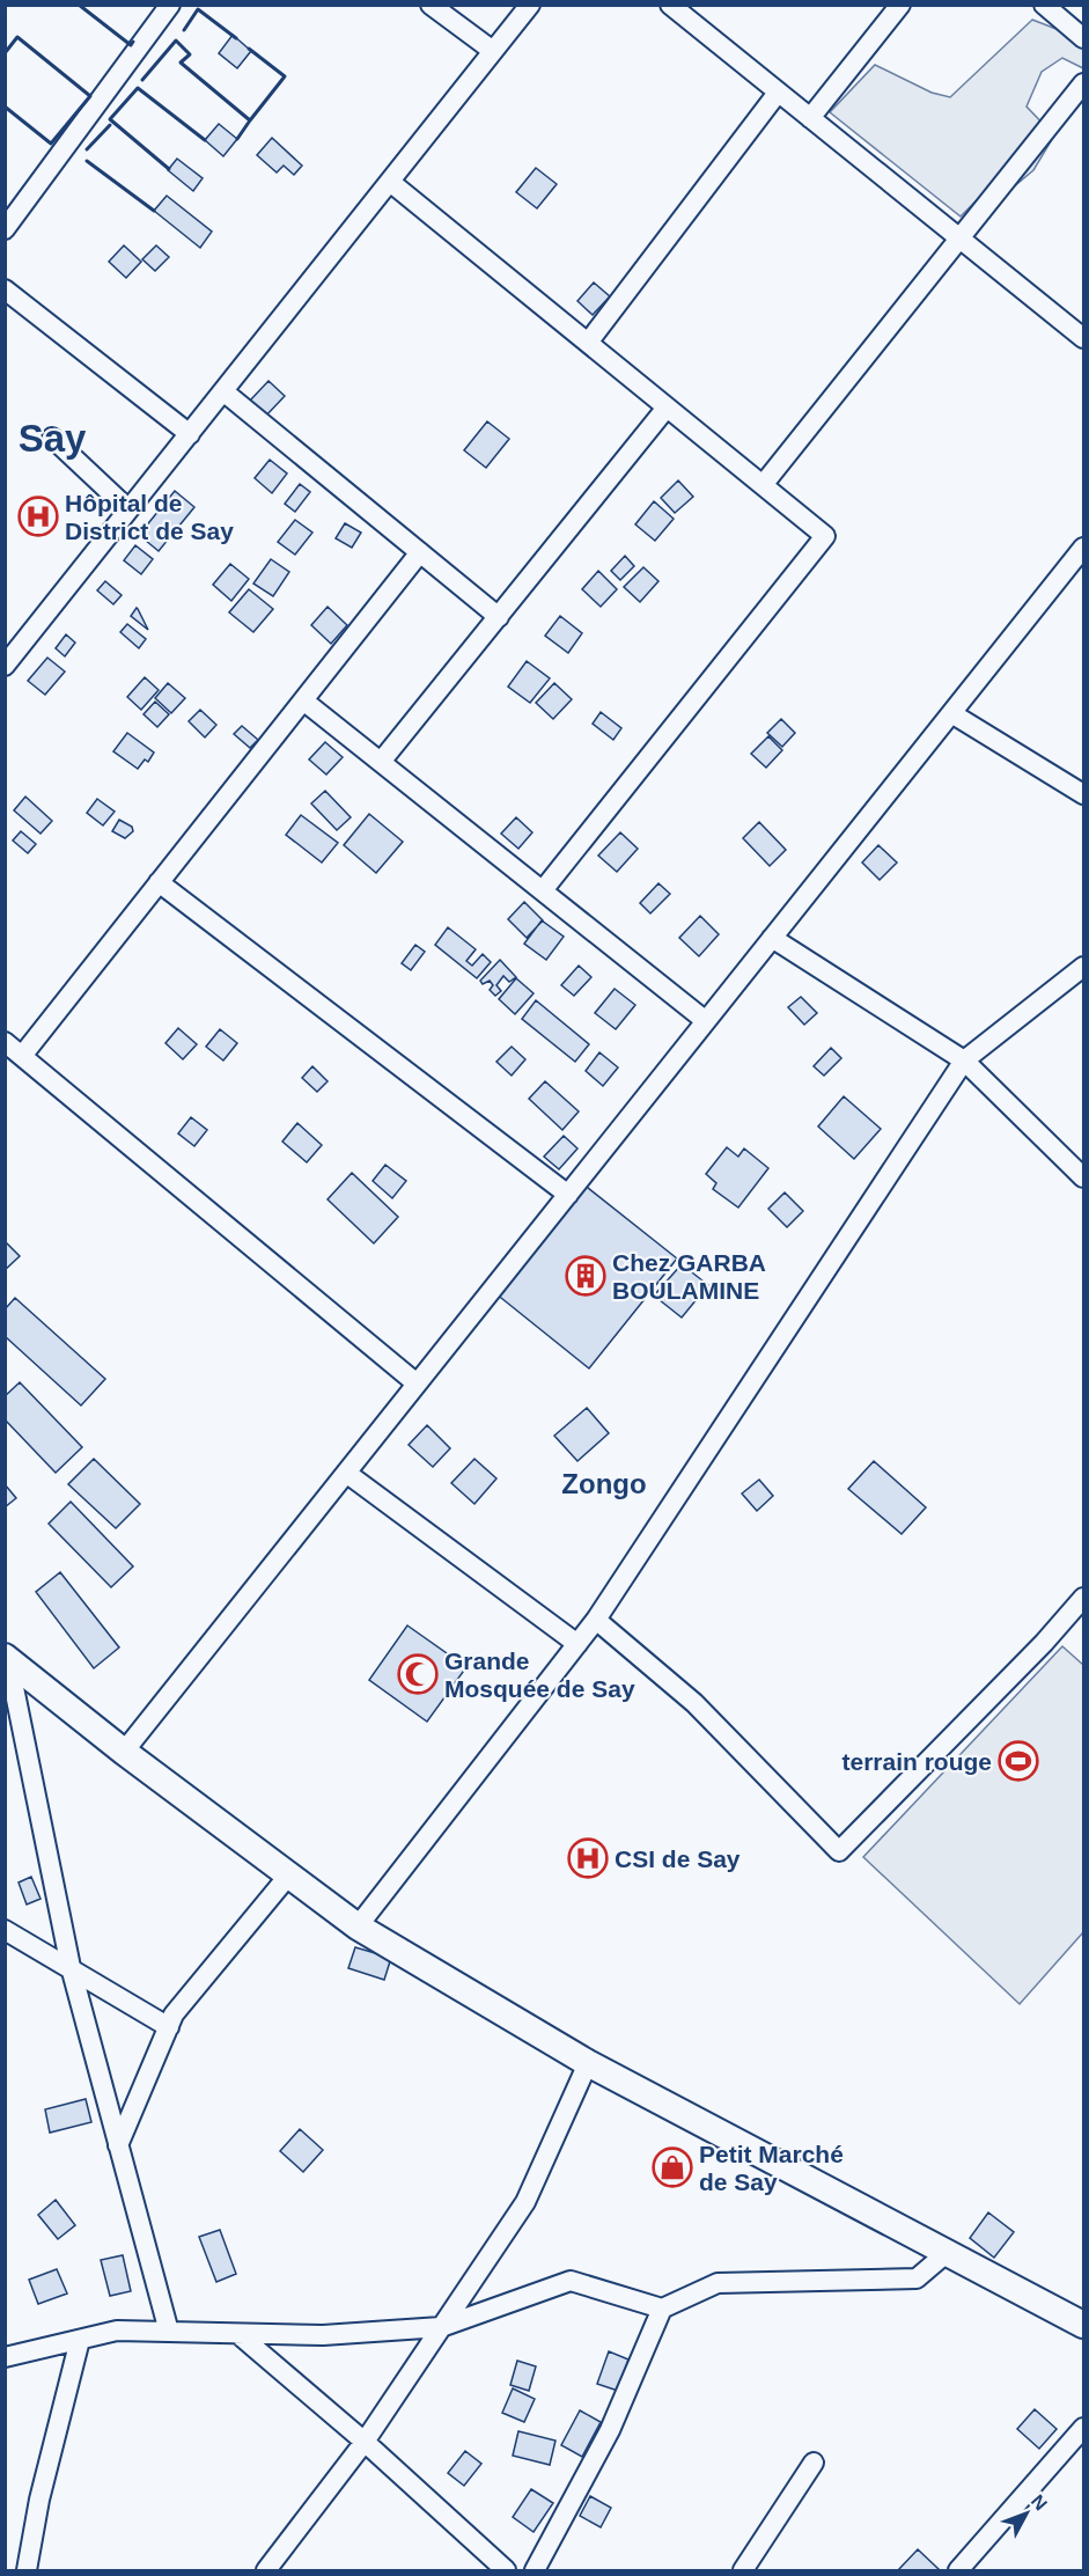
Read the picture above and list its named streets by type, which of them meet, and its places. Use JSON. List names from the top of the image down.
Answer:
{
  "districts": ["Say", "Zongo"],
  "places": {
    "hospital": ["Hôpital de District de Say", "CSI de Say"],
    "building": ["Chez GARBA BOULAMINE"],
    "mosque": ["Grande Mosquée de Say"],
    "sports": ["terrain rouge"],
    "shop": ["Petit Marché de Say"]
  },
  "north": "top right"
}
